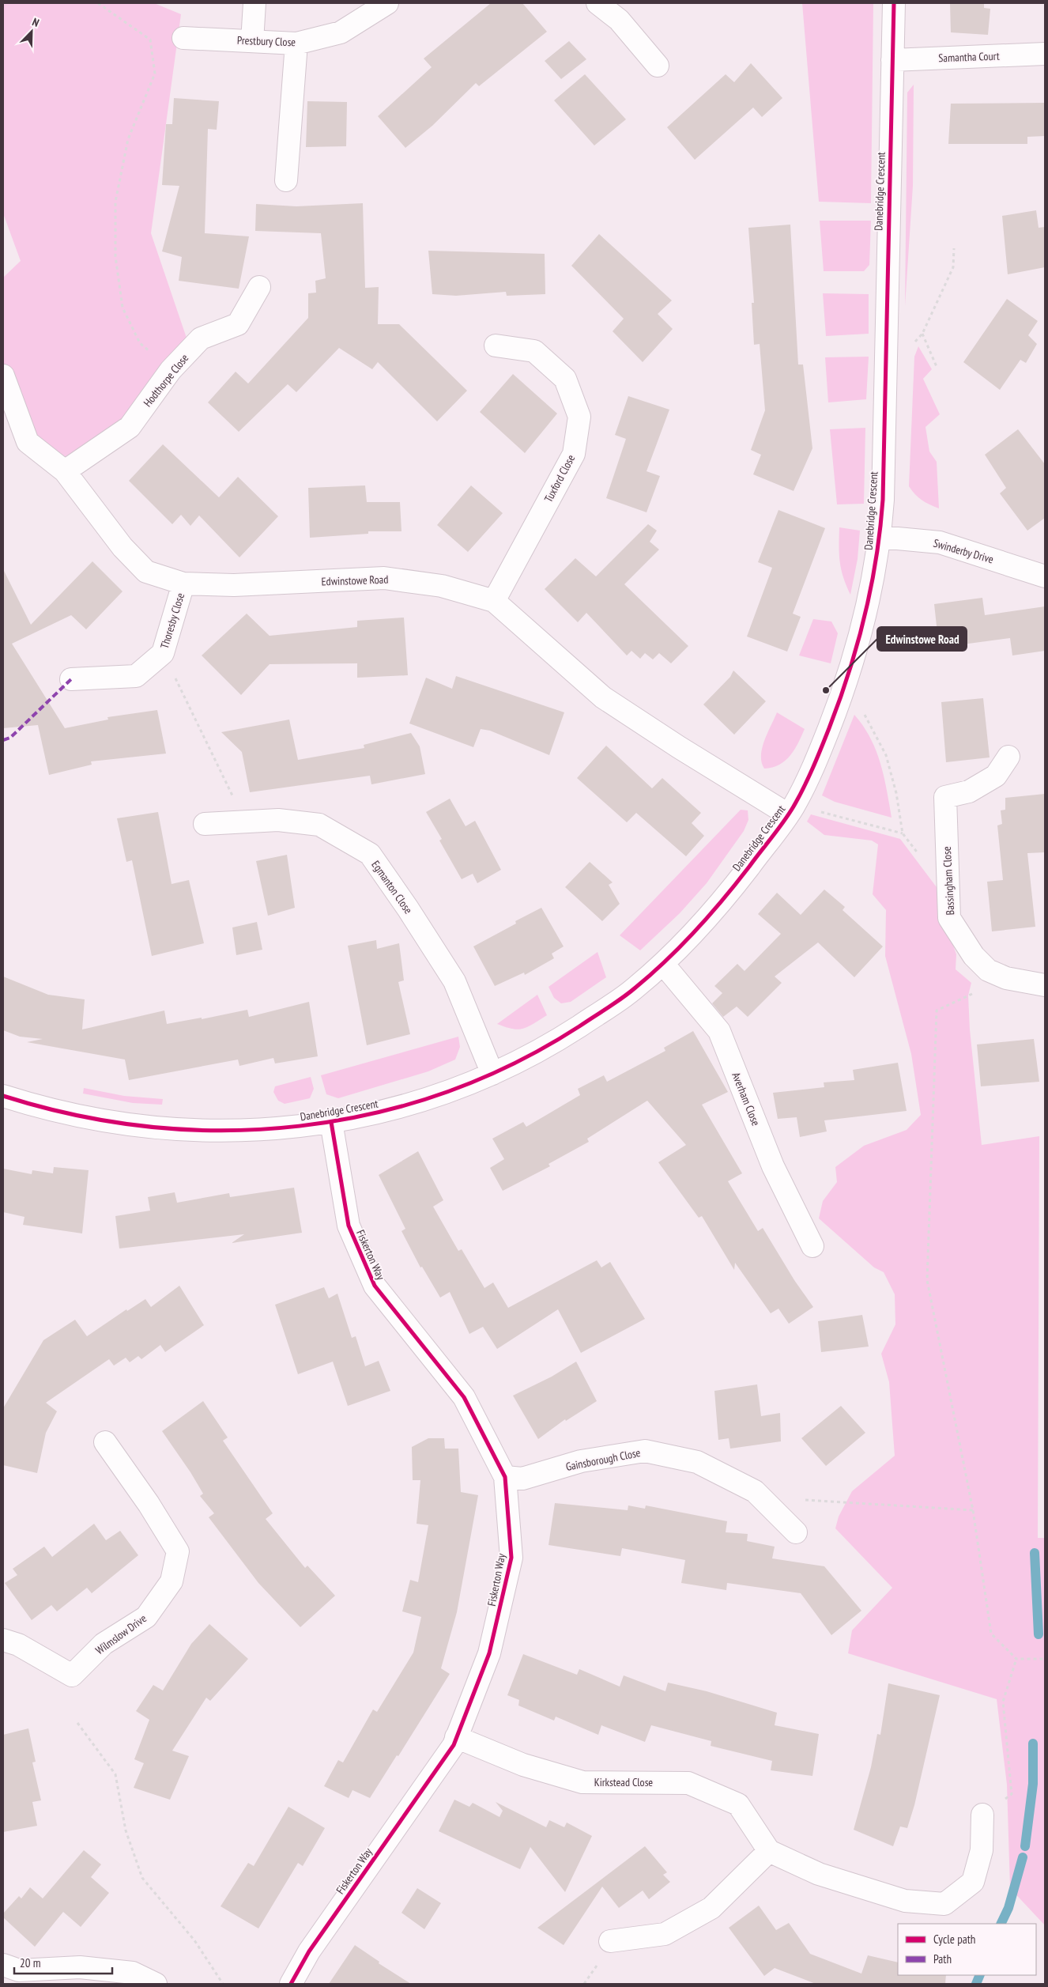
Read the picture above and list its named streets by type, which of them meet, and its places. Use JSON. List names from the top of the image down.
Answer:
{
  "streets": {
    "street": [
      "Prestbury Close",
      "Samantha Court",
      "Danebridge Crescent",
      "Hodthorpe Close",
      "Tuxford Close",
      "Swinderby Drive",
      "Edwinstowe Road",
      "Thoresby Close",
      "Bassingham Close",
      "Egmanton Close",
      "Averham Close",
      "Fiskerton Way",
      "Gainsborough Close",
      "Wilmslow Drive",
      "Kirkstead Close"
    ]
  },
  "crossings": [
    ["Samantha Court", "Danebridge Crescent"],
    ["Danebridge Crescent", "Swinderby Drive"],
    ["Danebridge Crescent", "Edwinstowe Road"],
    ["Danebridge Crescent", "Egmanton Close"],
    ["Danebridge Crescent", "Averham Close"],
    ["Danebridge Crescent", "Fiskerton Way"],
    ["Hodthorpe Close", "Edwinstowe Road"],
    ["Tuxford Close", "Edwinstowe Road"],
    ["Edwinstowe Road", "Thoresby Close"],
    ["Fiskerton Way", "Gainsborough Close"],
    ["Fiskerton Way", "Kirkstead Close"]
  ],
  "places": ["Edwinstowe Road"],
  "legend": ["Cycle path", "Path"],
  "scale_bar": "20 m",
  "north": "top right"
}
